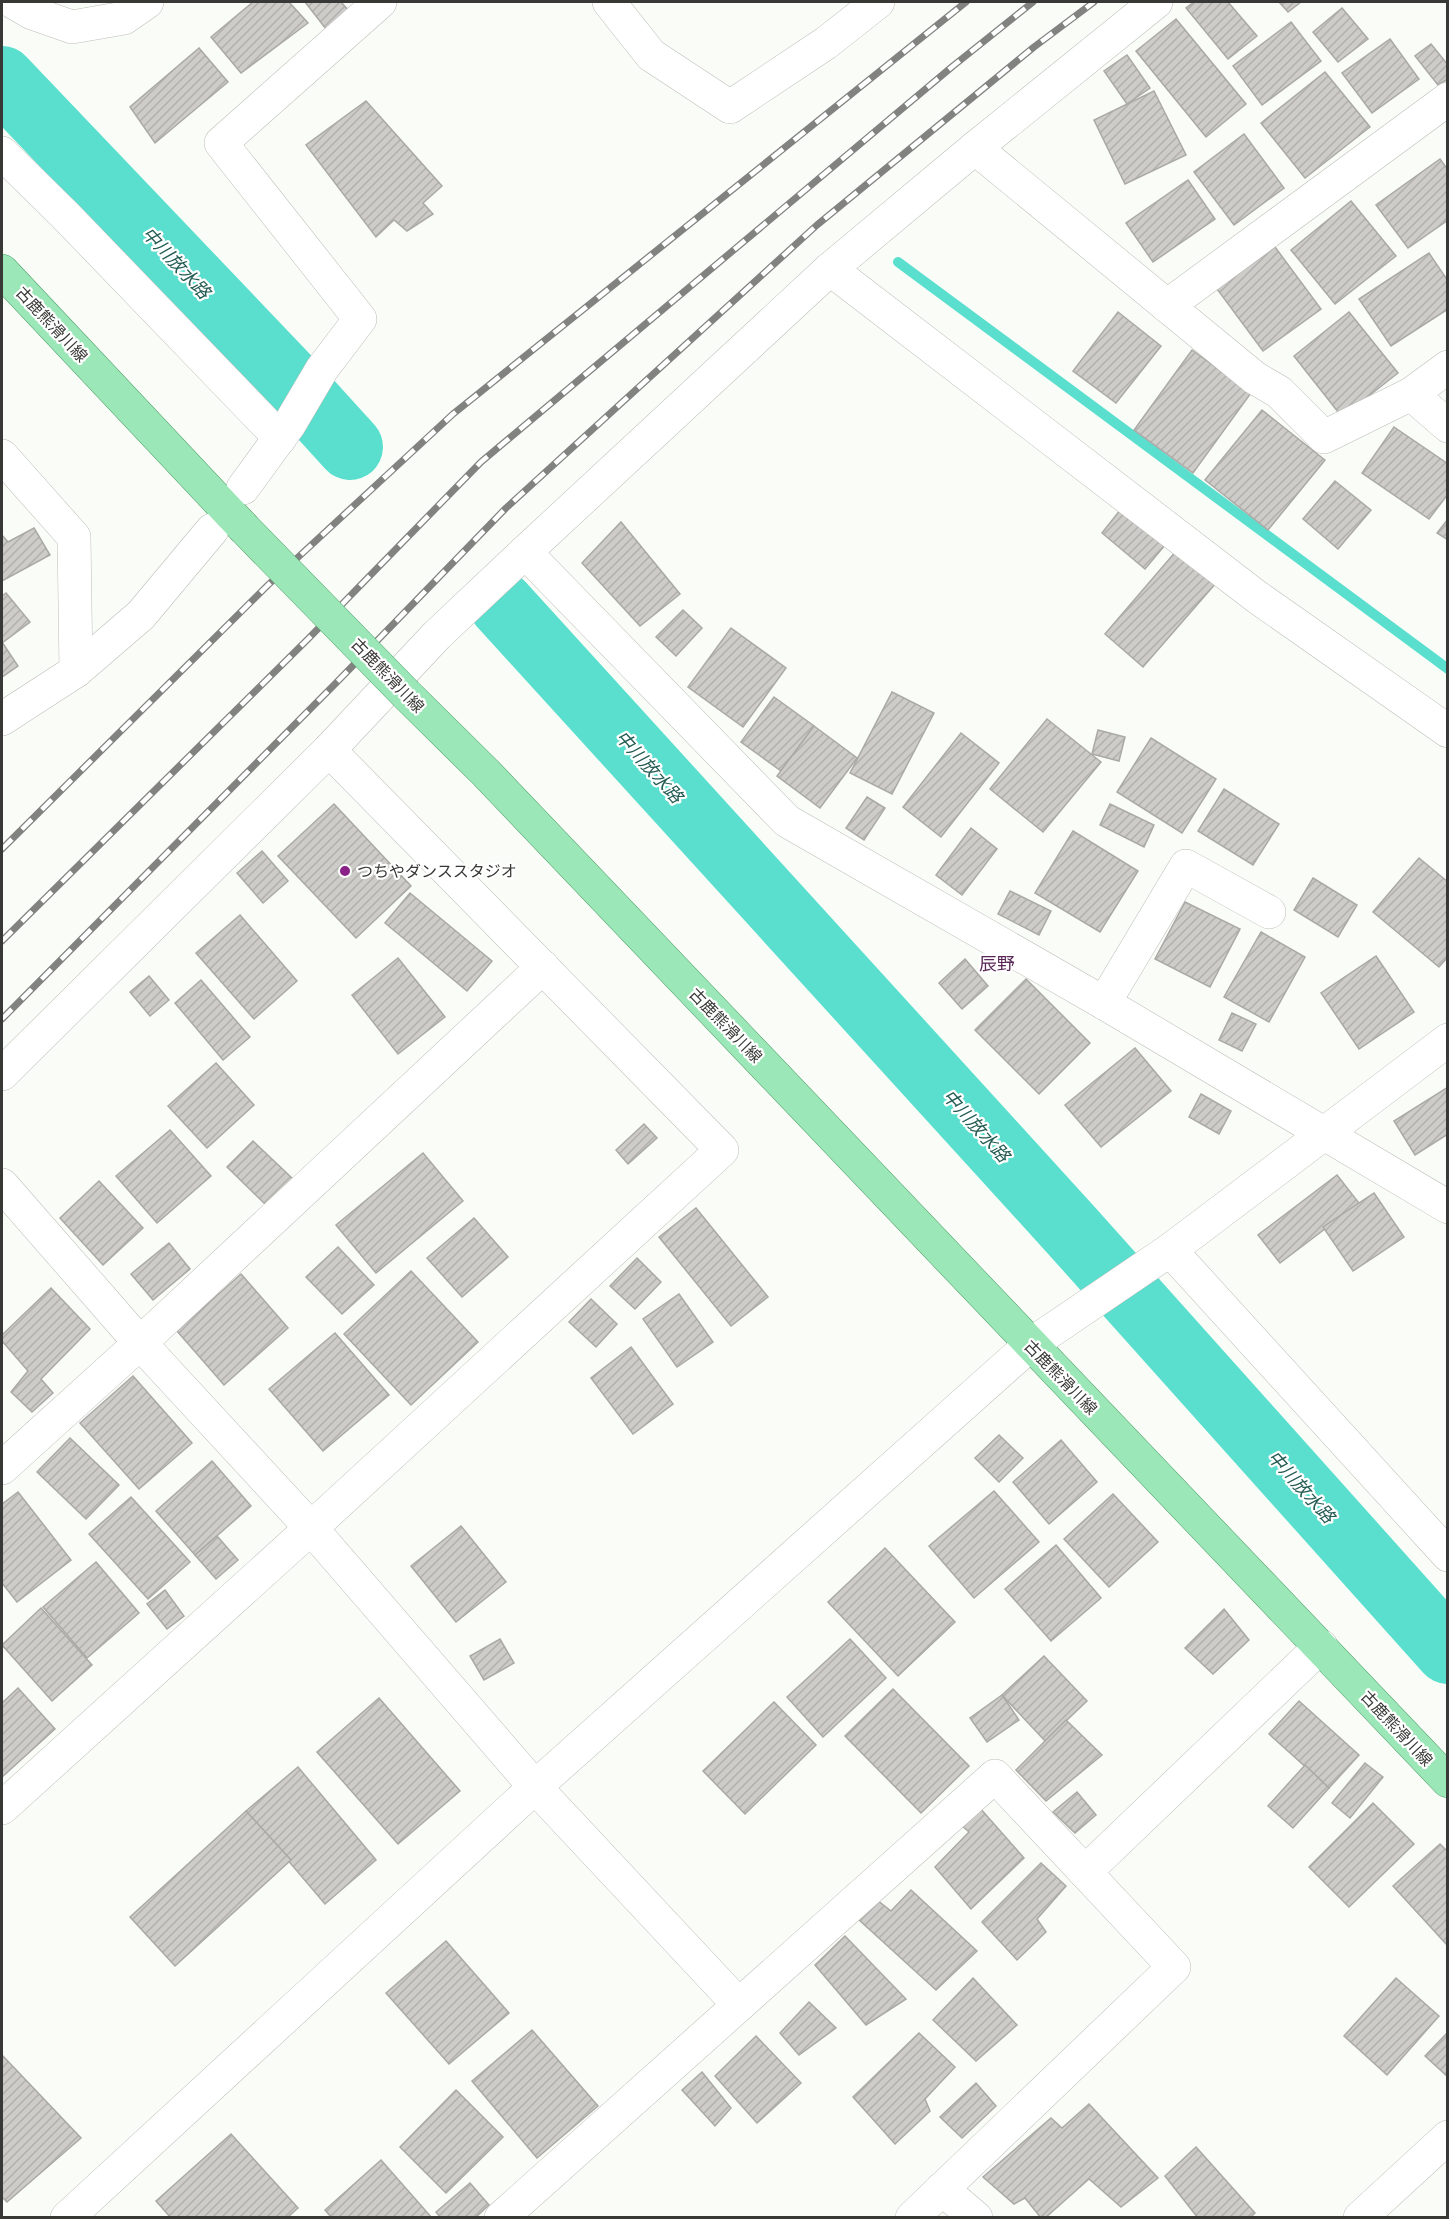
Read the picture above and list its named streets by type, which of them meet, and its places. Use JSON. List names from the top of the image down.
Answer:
{
  "streets": {
    "main road": ["古鹿熊滑川線"]
  },
  "districts": ["辰野"],
  "water": ["中川放水路"],
  "places": ["つちやダンススタジオ"]
}
